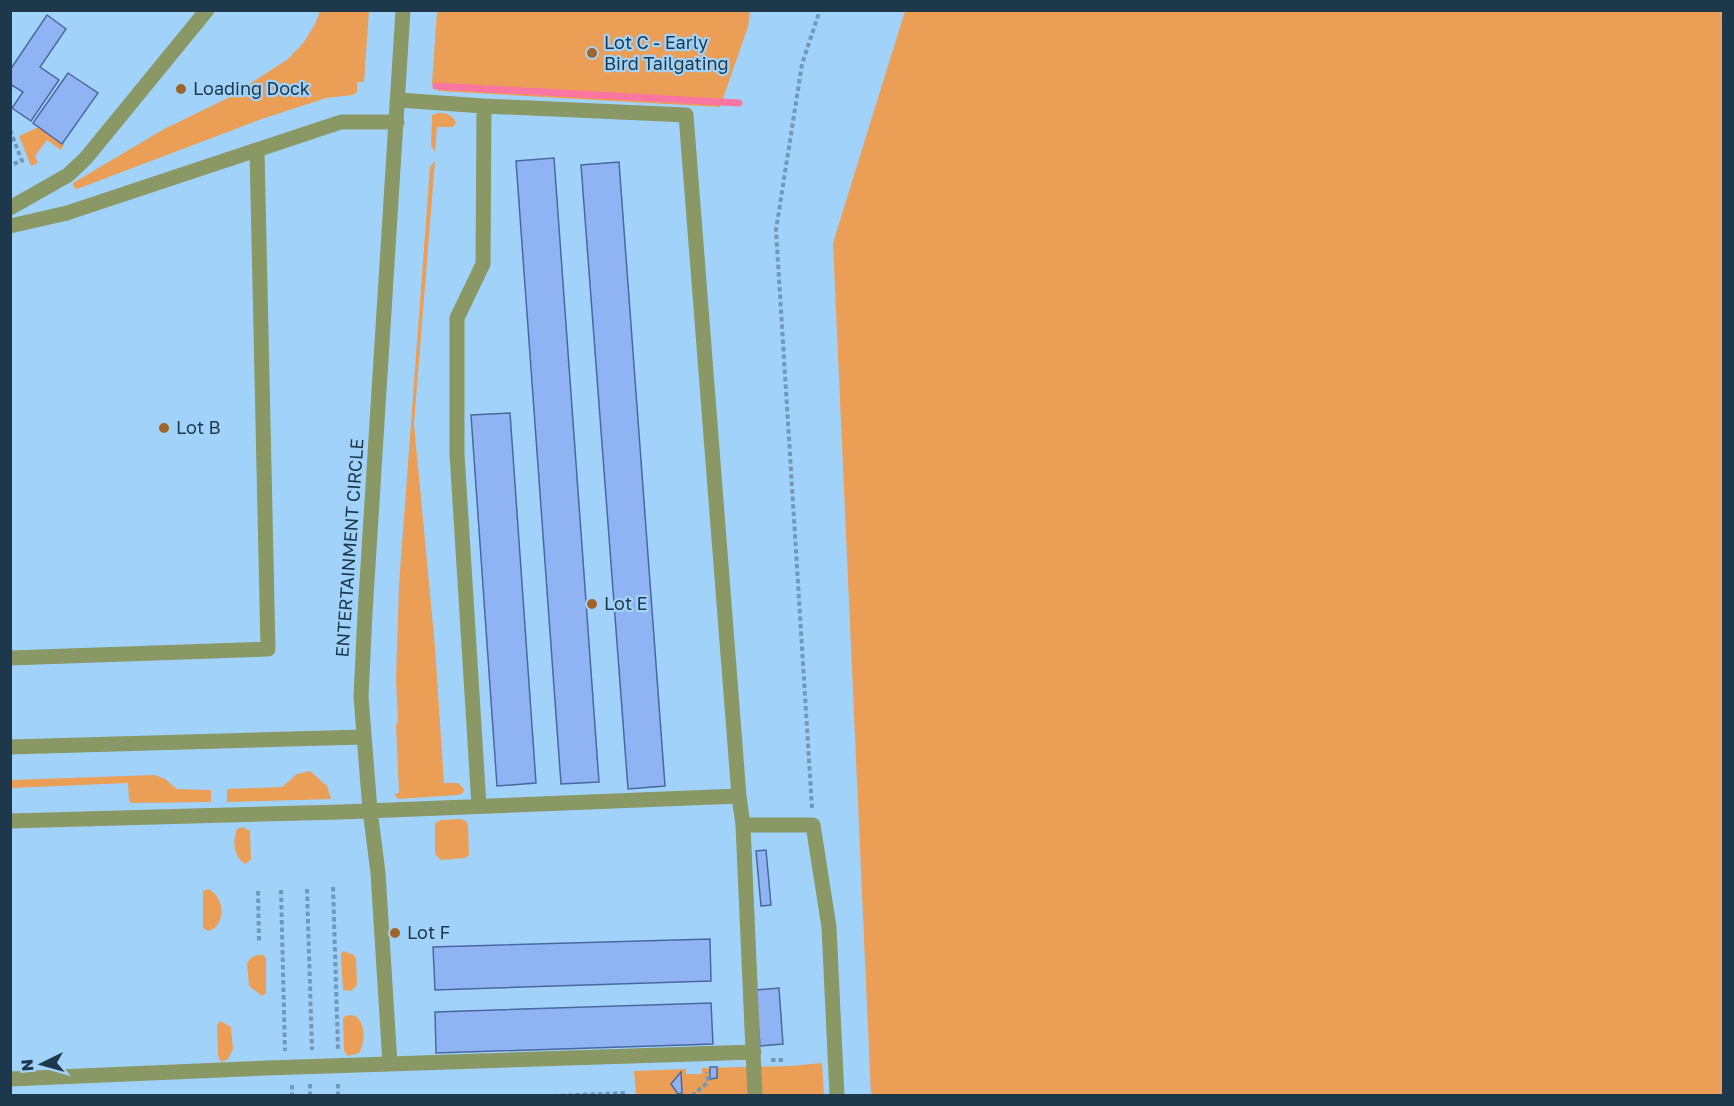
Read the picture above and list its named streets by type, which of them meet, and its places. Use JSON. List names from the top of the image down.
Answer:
{
  "streets": {
    "street": ["ENTERTAINMENT CIRCLE"]
  },
  "places": [
    "Lot C - Early Bird Tailgating",
    "Loading Dock",
    "Lot B",
    "Lot E",
    "Lot F"
  ],
  "north": "left"
}
